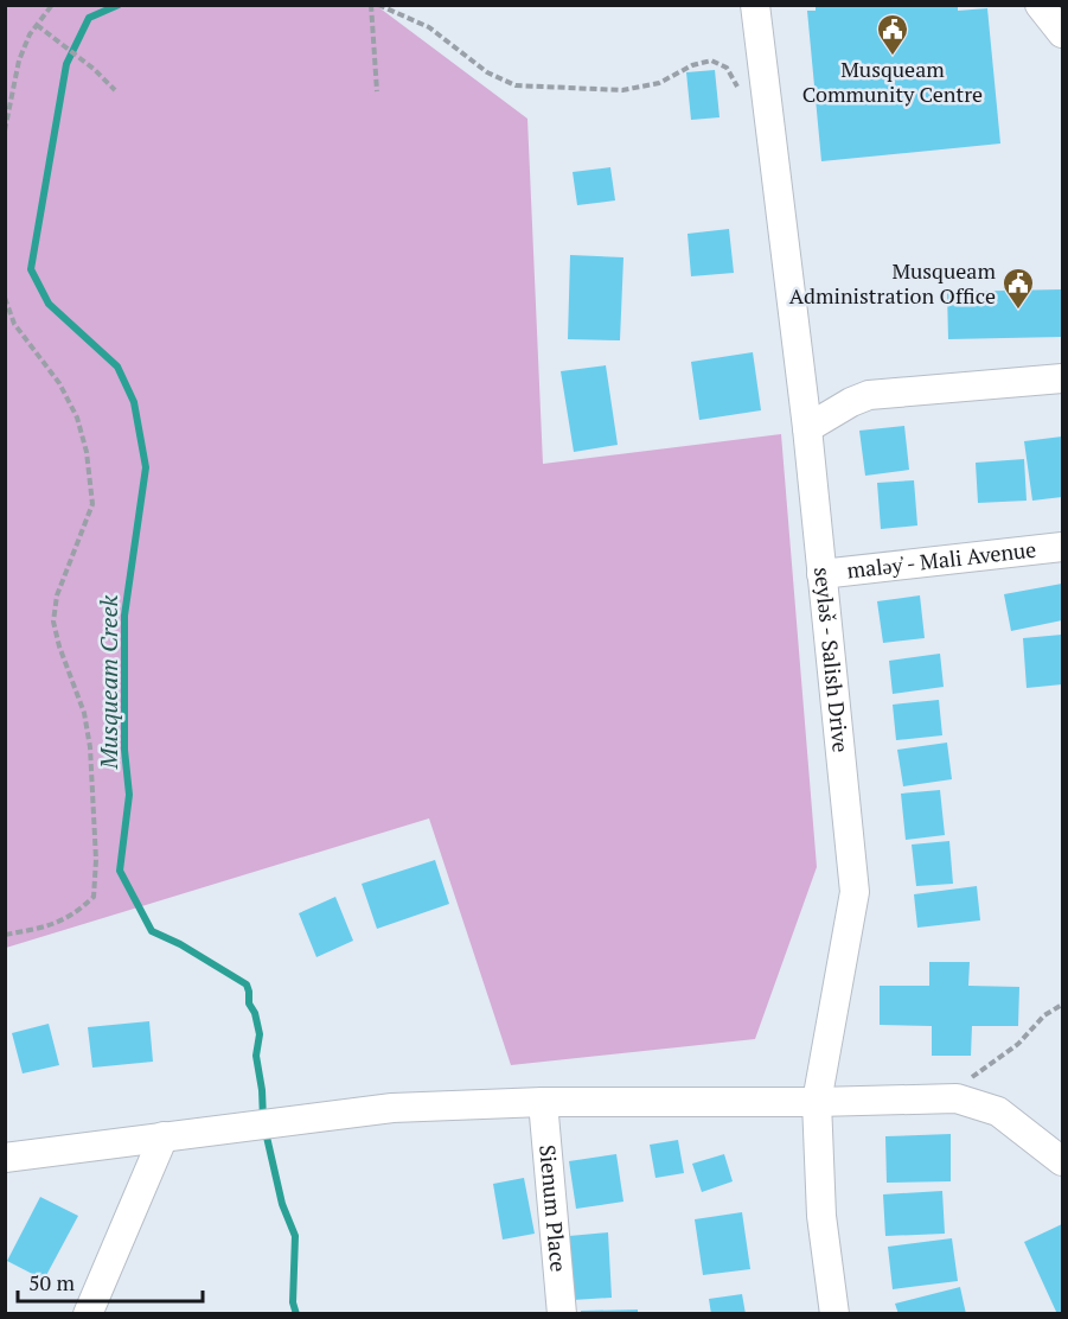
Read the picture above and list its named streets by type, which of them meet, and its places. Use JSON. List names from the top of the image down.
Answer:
{
  "streets": {
    "street": ["maləy̓ - Mali Avenue", "seyləš - Salish Drive", "Sienum Place"]
  },
  "crossings": [
    ["maləy̓ - Mali Avenue", "seyləš - Salish Drive"]
  ],
  "water": ["Musqueam Creek"],
  "places": {
    "public building": ["Musqueam Community Centre", "Musqueam Administration Office"]
  },
  "scale_bar": "50 m"
}
